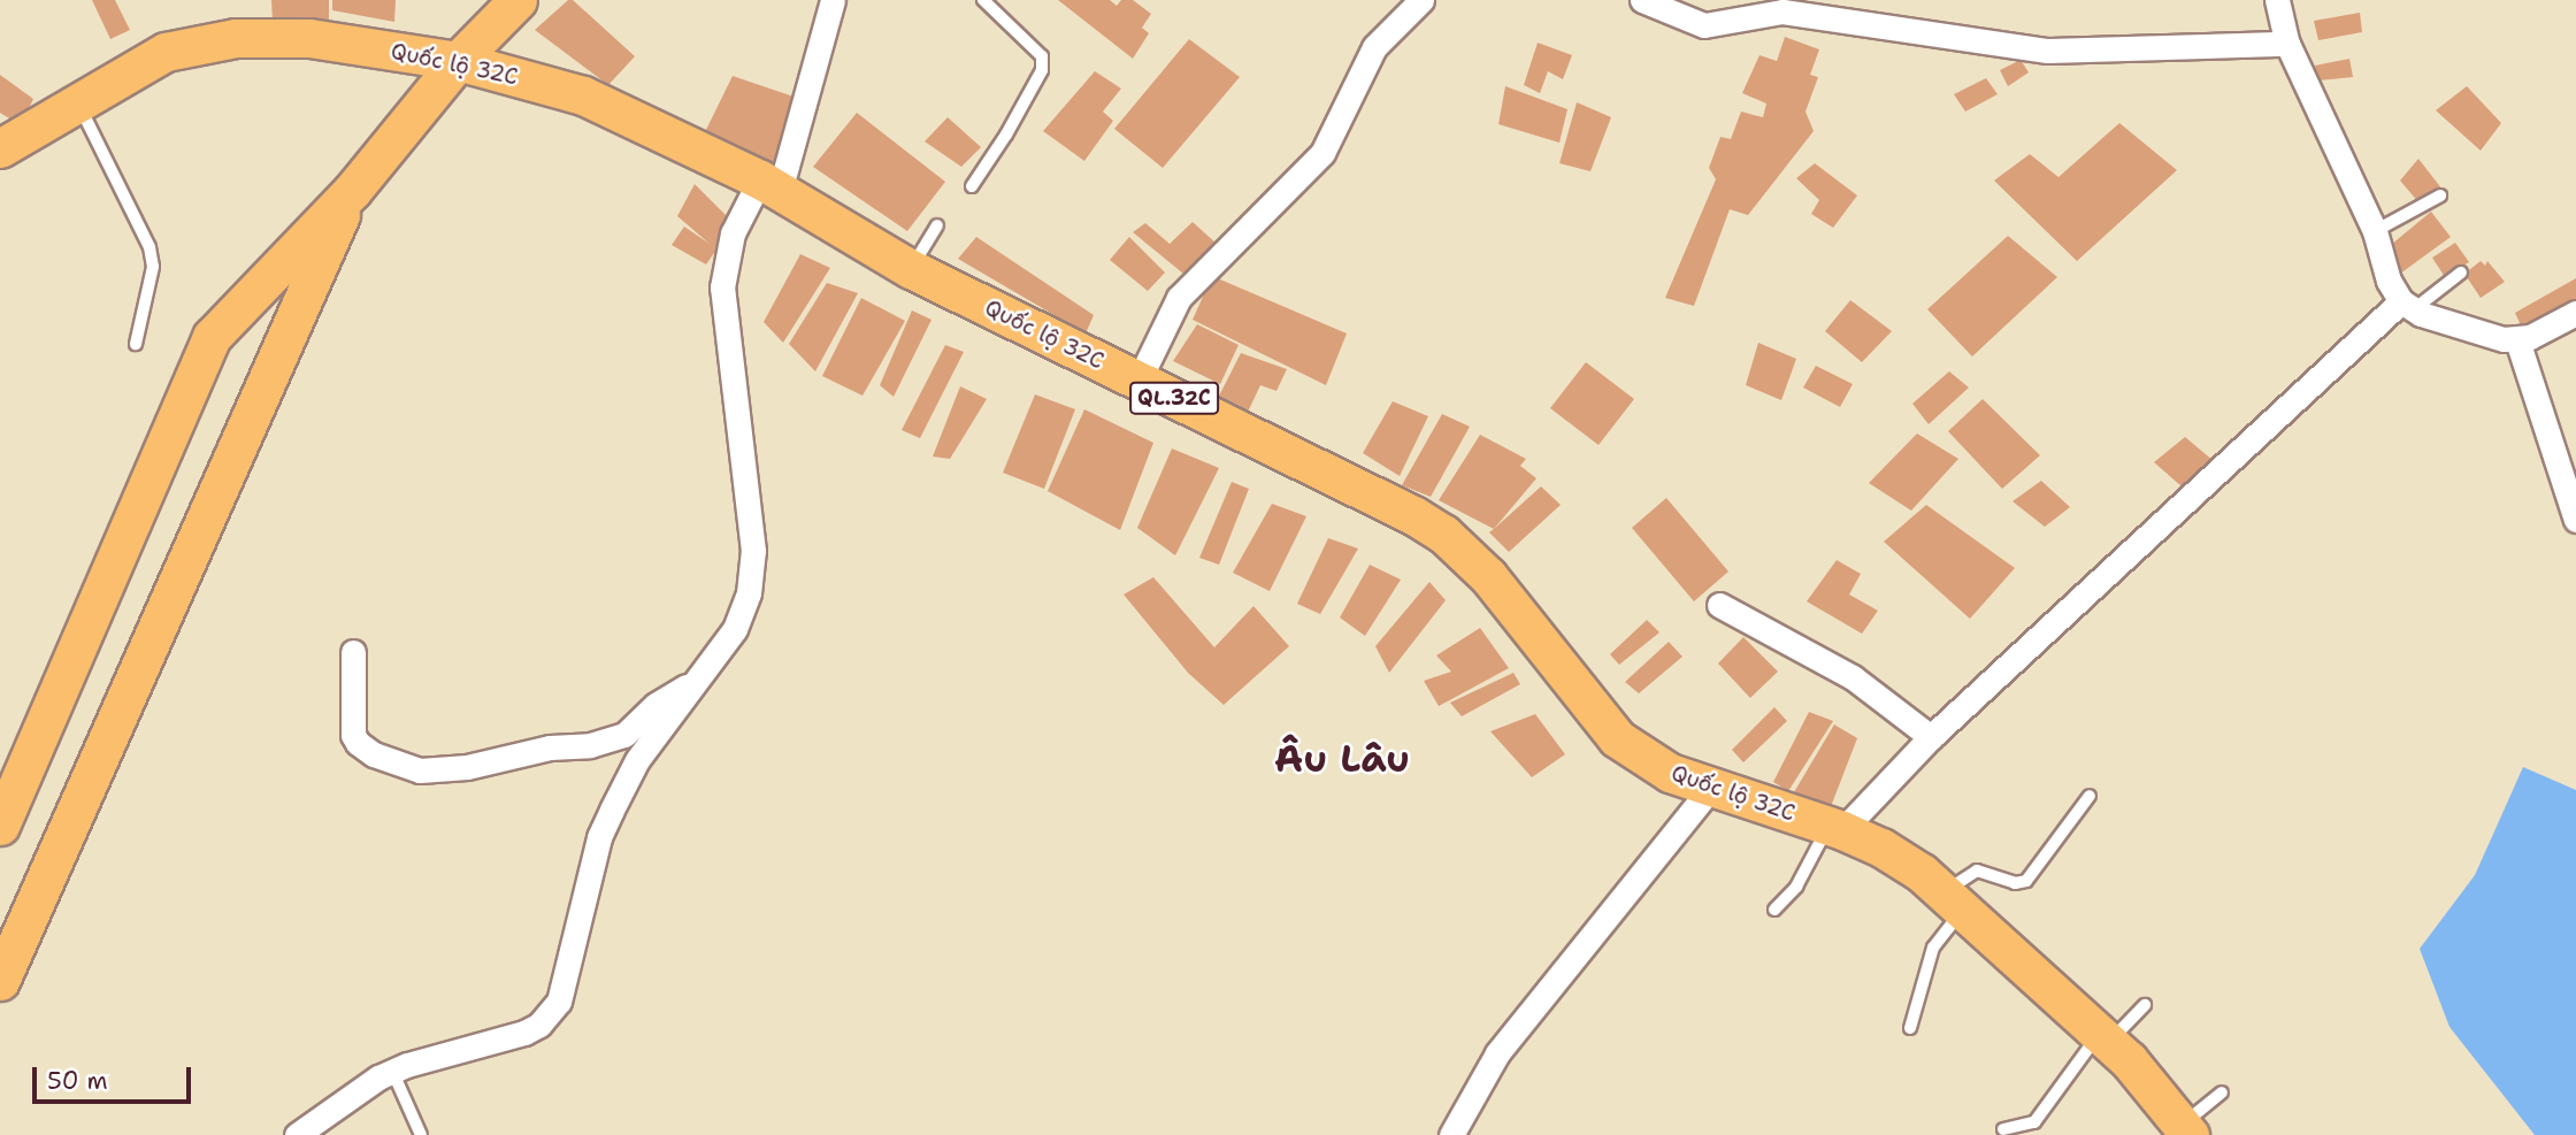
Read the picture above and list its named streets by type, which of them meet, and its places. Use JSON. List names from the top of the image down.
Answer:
{
  "streets": {
    "main road": ["Quốc lộ 32C", "QL.32C"]
  },
  "districts": ["Âu Lâu"],
  "scale_bar": "50 m"
}
